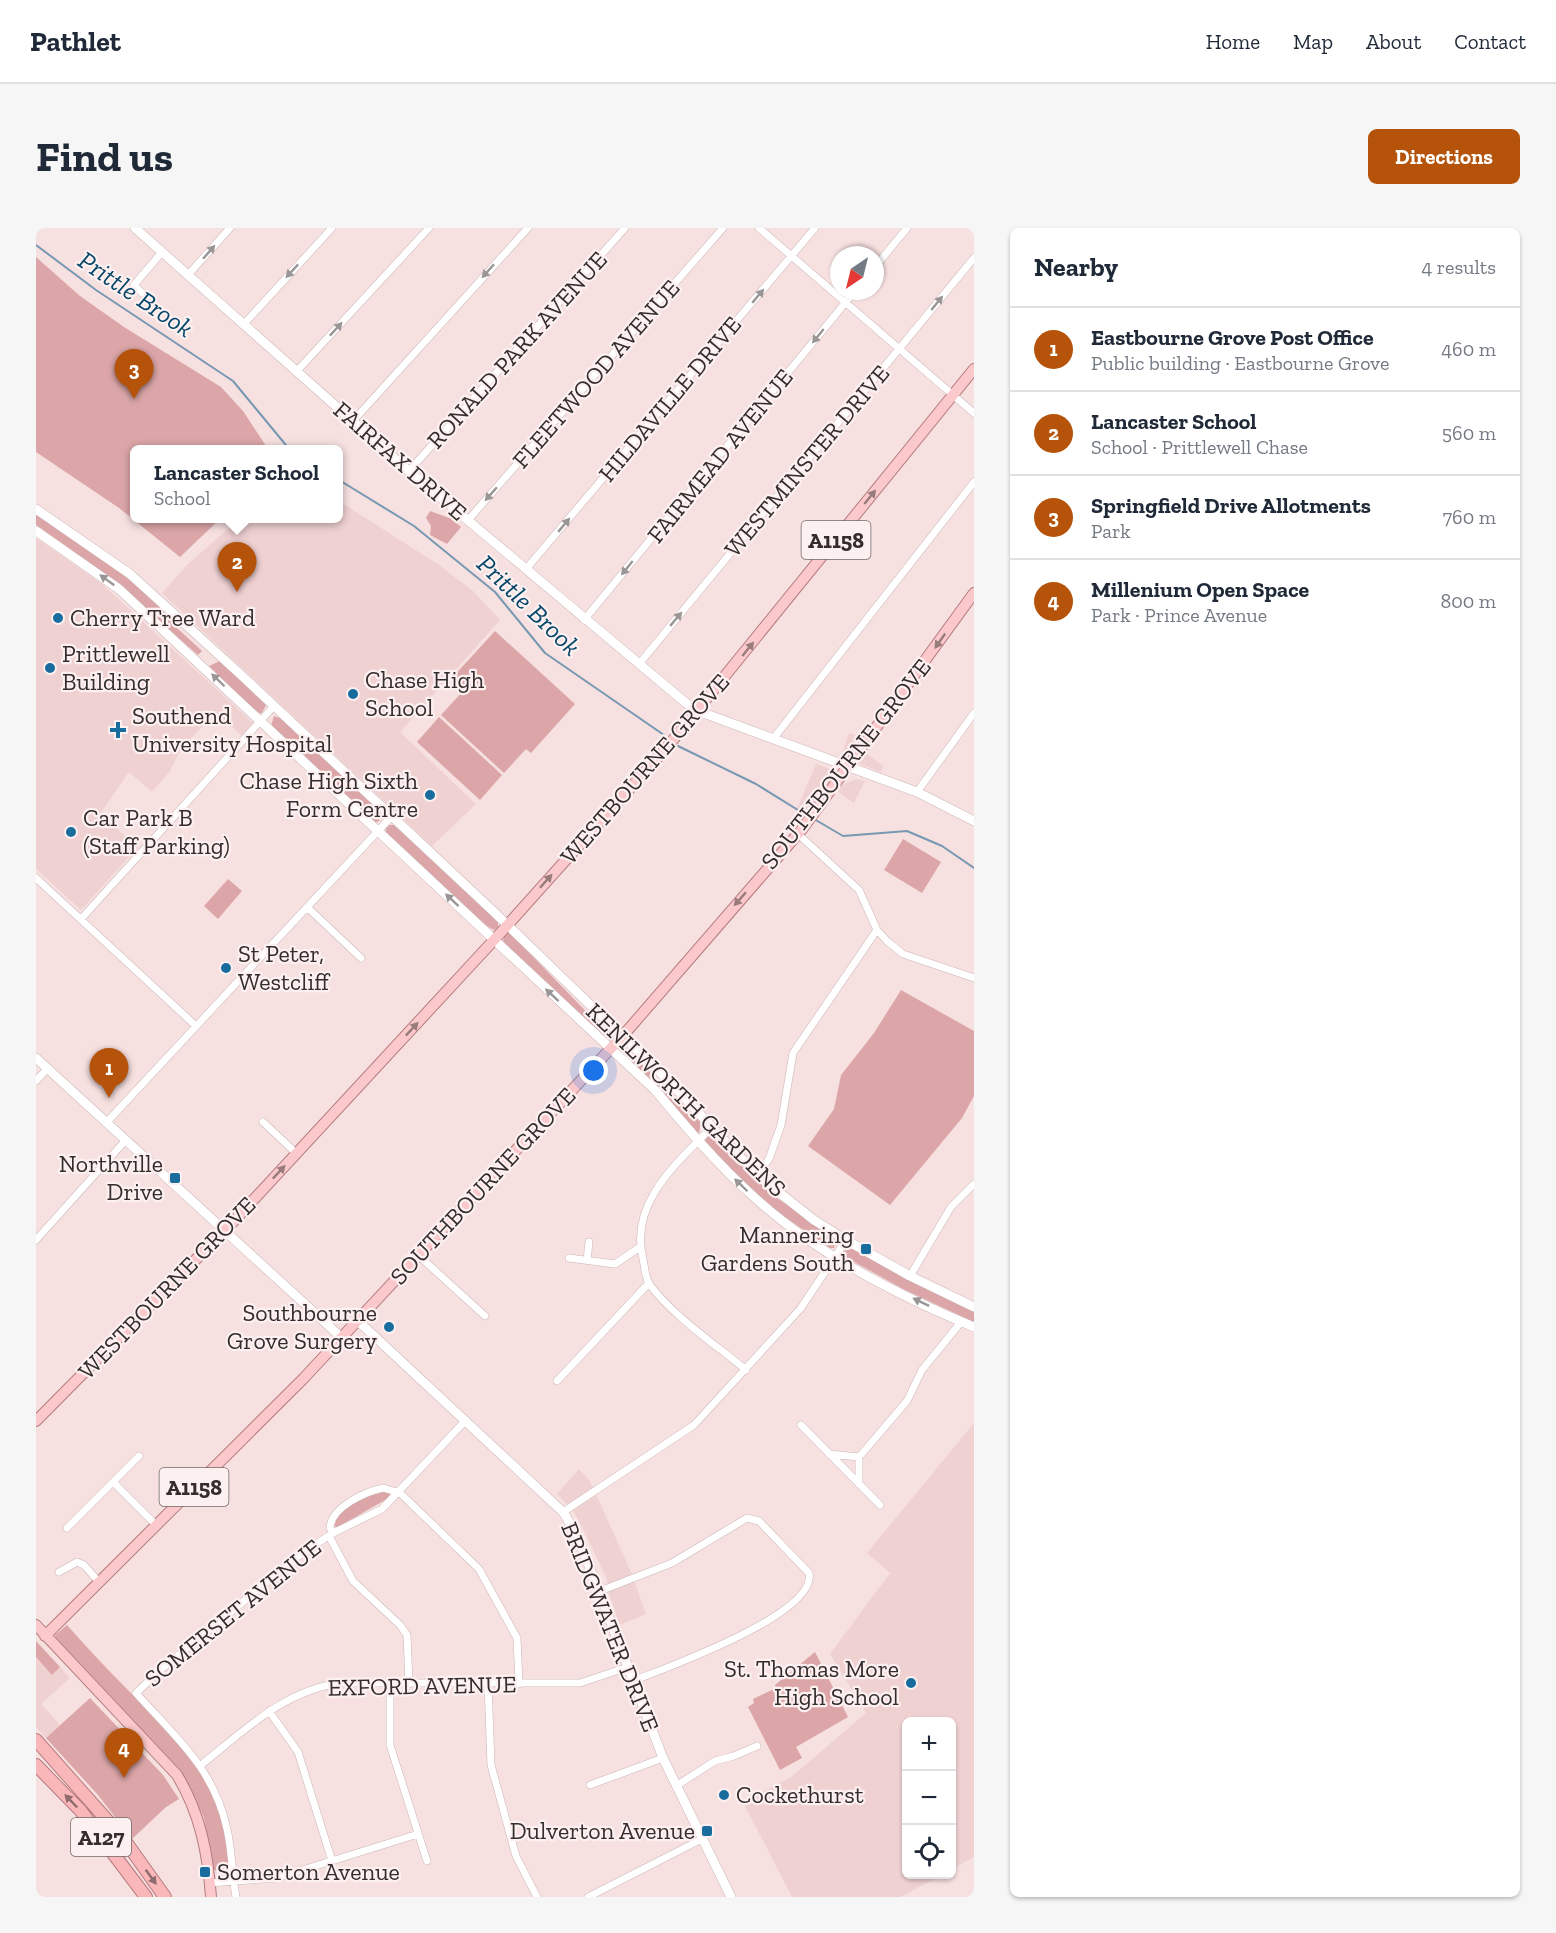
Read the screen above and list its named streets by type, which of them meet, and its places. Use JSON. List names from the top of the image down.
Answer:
{
  "streets": {
    "highway": ["A127"],
    "main road": ["A1158", "SOUTHBOURNE GROVE", "WESTBOURNE GROVE"],
    "street": [
      "RONALD PARK AVENUE",
      "FLEETWOOD AVENUE",
      "HILDAVILLE DRIVE",
      "FAIRMEAD AVENUE",
      "FAIRFAX DRIVE",
      "WESTMINSTER DRIVE",
      "KENILWORTH GARDENS",
      "SOMERSET AVENUE",
      "BRIDGWATER DRIVE",
      "EXFORD AVENUE"
    ]
  },
  "crossings": [
    ["RONALD PARK AVENUE", "FAIRFAX DRIVE"],
    ["FLEETWOOD AVENUE", "FAIRFAX DRIVE"],
    ["HILDAVILLE DRIVE", "FAIRFAX DRIVE"],
    ["FAIRMEAD AVENUE", "FAIRFAX DRIVE"],
    ["FAIRFAX DRIVE", "WESTMINSTER DRIVE"],
    ["FAIRFAX DRIVE", "SOUTHBOURNE GROVE"],
    ["FAIRFAX DRIVE", "WESTBOURNE GROVE"],
    ["SOUTHBOURNE GROVE", "KENILWORTH GARDENS"],
    ["SOUTHBOURNE GROVE", "BRIDGWATER DRIVE"],
    ["WESTBOURNE GROVE", "KENILWORTH GARDENS"],
    ["SOMERSET AVENUE", "BRIDGWATER DRIVE"],
    ["SOMERSET AVENUE", "EXFORD AVENUE"],
    ["BRIDGWATER DRIVE", "EXFORD AVENUE"]
  ],
  "one_way": [
    "FLEETWOOD AVENUE",
    "HILDAVILLE DRIVE",
    "FAIRMEAD AVENUE",
    "WESTMINSTER DRIVE",
    "WESTBOURNE GROVE"
  ],
  "water": ["Prittle Brook"],
  "places": {
    "other": [
      "Cherry Tree Ward",
      "Prittlewell Building",
      "Chase High School",
      "Chase High Sixth Form Centre",
      "Car Park B (Staff Parking)",
      "St Peter, Westcliff",
      "Southbourne Grove Surgery",
      "St. Thomas More High School",
      "Cockethurst"
    ],
    "health": ["Southend University Hospital"],
    "transit": [
      "Northville Drive",
      "Mannering Gardens South",
      "Dulverton Avenue",
      "Somerton Avenue"
    ]
  },
  "north": "bottom left",
  "page": {
    "header": "Pathlet",
    "nav": [
      "Home",
      "Map",
      "About",
      "Contact"
    ],
    "buttons": "Directions",
    "title": "Find us",
    "heading": ["Nearby", "4 results"],
    "list": [
      {
        "mark": "1",
        "name": "Eastbourne Grove Post Office",
        "note": "Public building · Eastbourne Grove",
        "value": "460 m"
      },
      {
        "mark": "2",
        "name": "Lancaster School",
        "note": "School · Prittlewell Chase",
        "value": "560 m"
      },
      {
        "mark": "3",
        "name": "Springfield Drive Allotments",
        "note": "Park",
        "value": "760 m"
      },
      {
        "mark": "4",
        "name": "Millenium Open Space",
        "note": "Park · Prince Avenue",
        "value": "800 m"
      }
    ],
    "pins": [
      "3",
      "2",
      "1",
      "4"
    ],
    "popup": ["Lancaster School", "School"],
    "map_buttons": ["+", "−"]
  }
}
